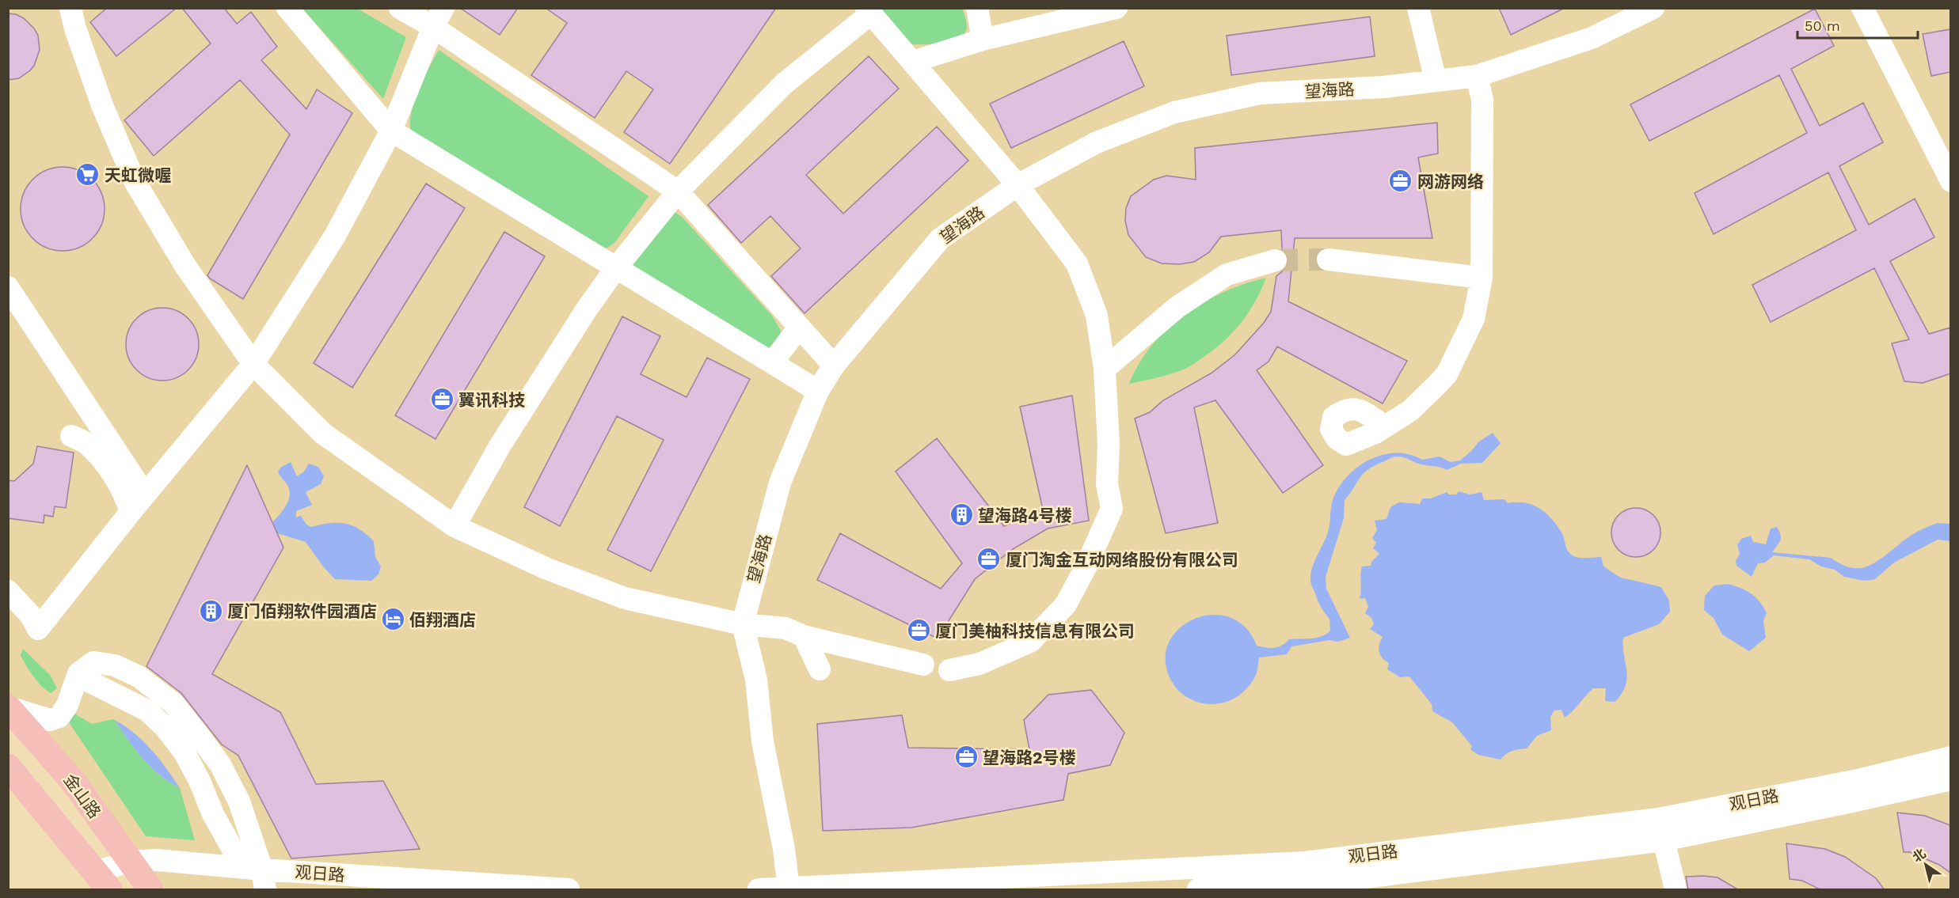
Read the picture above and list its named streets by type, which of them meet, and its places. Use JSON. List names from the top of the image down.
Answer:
{
  "streets": {
    "main road": ["金山路"],
    "street": ["望海路", "观日路"]
  },
  "crossings": [
    ["望海路", "观日路"],
    ["金山路", "观日路"]
  ],
  "places": {
    "supermarket": ["天虹微喔"],
    "office": [
      "网游网络",
      "翼讯科技",
      "厦门淘金互动网络股份有限公司",
      "厦门美柚科技信息有限公司",
      "望海路2号楼"
    ],
    "building": ["望海路4号楼", "厦门佰翔软件园酒店"],
    "hotel": ["佰翔酒店"]
  },
  "scale_bar": "50 m",
  "north": "top left"
}
